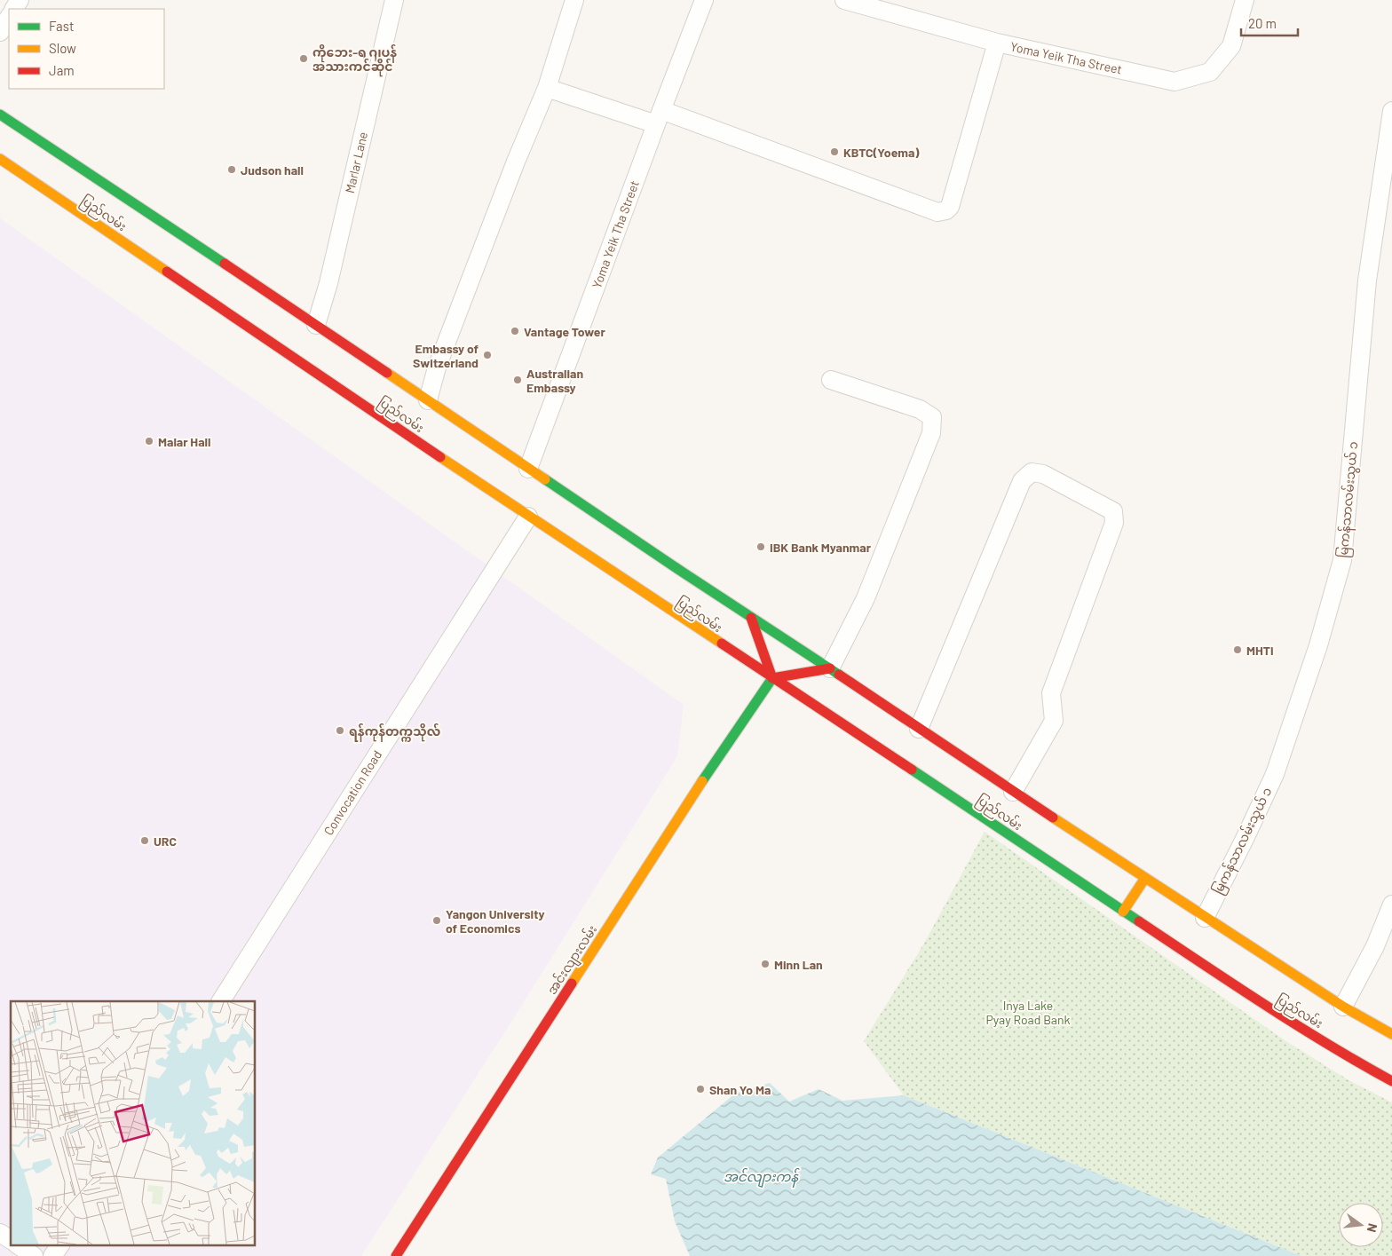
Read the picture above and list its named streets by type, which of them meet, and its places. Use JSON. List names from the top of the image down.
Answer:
{
  "streets": {
    "main road": ["ပြည်လမ်း", "အင်းလျားလမ်း"],
    "street": [
      "Yoma Yeik Tha Street",
      "Marlar Lane",
      "မြကန်သာလမ်းသွယ် ၁",
      "Convocation Road"
    ]
  },
  "crossings": [
    ["Yoma Yeik Tha Street", "ပြည်လမ်း"],
    ["Marlar Lane", "ပြည်လမ်း"],
    ["ပြည်လမ်း", "မြကန်သာလမ်းသွယ် ၁"],
    ["ပြည်လမ်း", "Convocation Road"],
    ["ပြည်လမ်း", "အင်းလျားလမ်း"]
  ],
  "water": ["အင်လျားကန်"],
  "parks": ["Inya Lake Pyay Road Bank"],
  "places": [
    "ကိုဘေး-ရ ဂျပန် အသားကင်ဆိုင်",
    "KBTC(Yoema)",
    "Judson hall",
    "Vantage Tower",
    "Embassy of Switzerland",
    "Australian Embassy",
    "Malar Hall",
    "IBK Bank Myanmar",
    "MHTi",
    "ရန်ကုန်တက္ကသိုလ်",
    "URC",
    "Yangon University of Economics",
    "Minn Lan",
    "Shan Yo Ma"
  ],
  "legend": ["Fast", "Slow", "Jam"],
  "scale_bar": "20 m",
  "north": "right"
}
